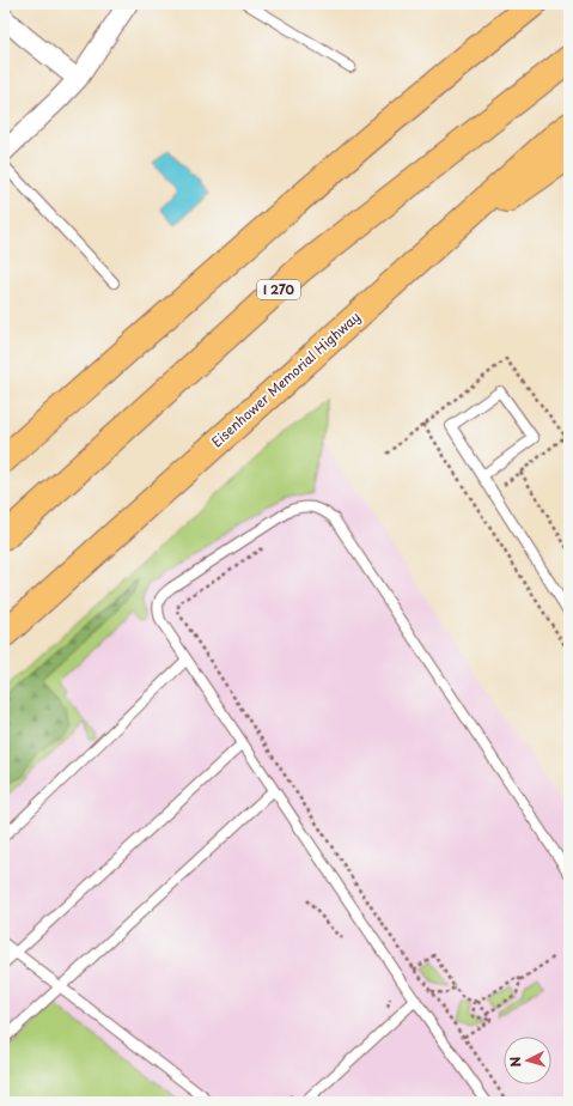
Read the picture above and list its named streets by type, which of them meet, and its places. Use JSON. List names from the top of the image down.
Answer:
{
  "streets": {
    "highway": ["I 270", "Eisenhower Memorial Highway"]
  },
  "north": "left"
}
